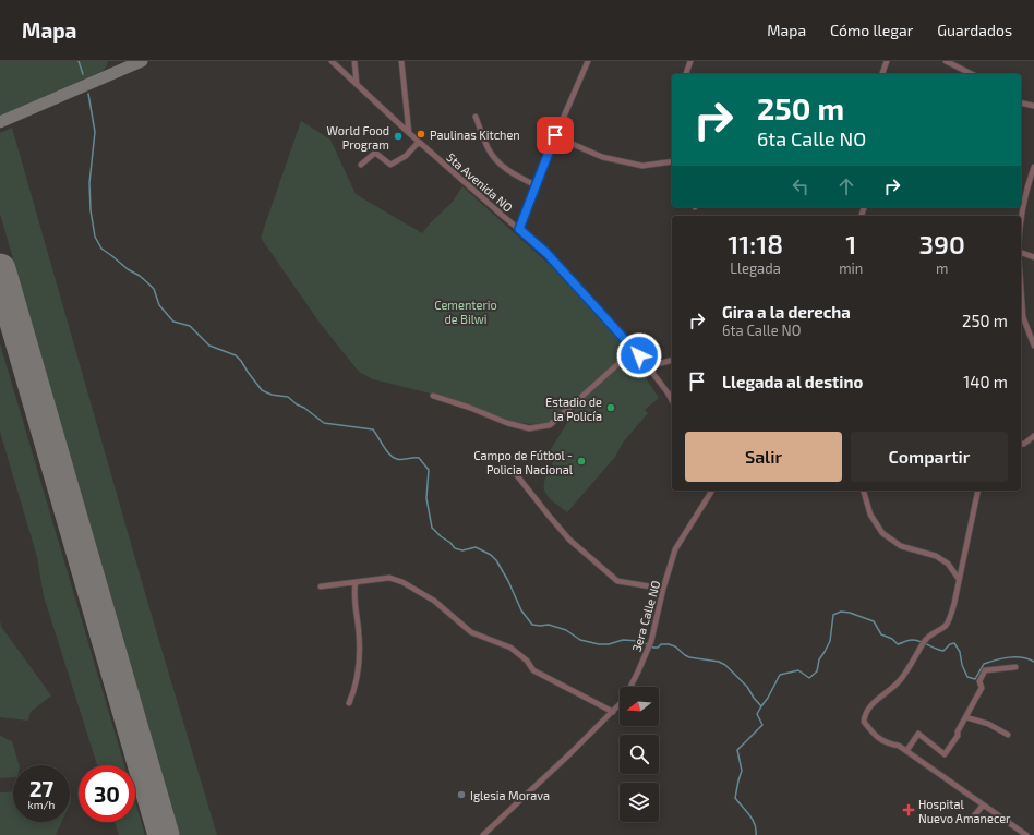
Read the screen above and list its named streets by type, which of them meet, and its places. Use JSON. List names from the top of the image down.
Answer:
{
  "streets": {
    "street": ["5ta Avenida NO", "3era Calle NO"]
  },
  "parks": ["Cementerio de Bilwi"],
  "places": {
    "other": [
      "Paulinas Kitchen",
      "World Food Program",
      "Estadio de la Policía",
      "Campo de Fútbol - Policia Nacional",
      "Iglesia Morava"
    ],
    "health": ["Hospital Nuevo Amanecer"]
  },
  "north": "left",
  "page": {
    "header": "Mapa",
    "nav": ["Mapa", "Cómo llegar", "Guardados"],
    "turn": ["250 m", "6ta Calle NO"],
    "eta": [
      "11:18",
      "Llegada",
      "1",
      "min",
      "390",
      "m"
    ],
    "list": [
      {
        "name": "Gira a la derecha",
        "note": "6ta Calle NO",
        "value": "250 m"
      },
      {
        "name": "Llegada al destino",
        "value": "140 m"
      }
    ],
    "buttons": ["Salir", "Compartir"],
    "speed": "27 km/h",
    "limit": "30"
  }
}
